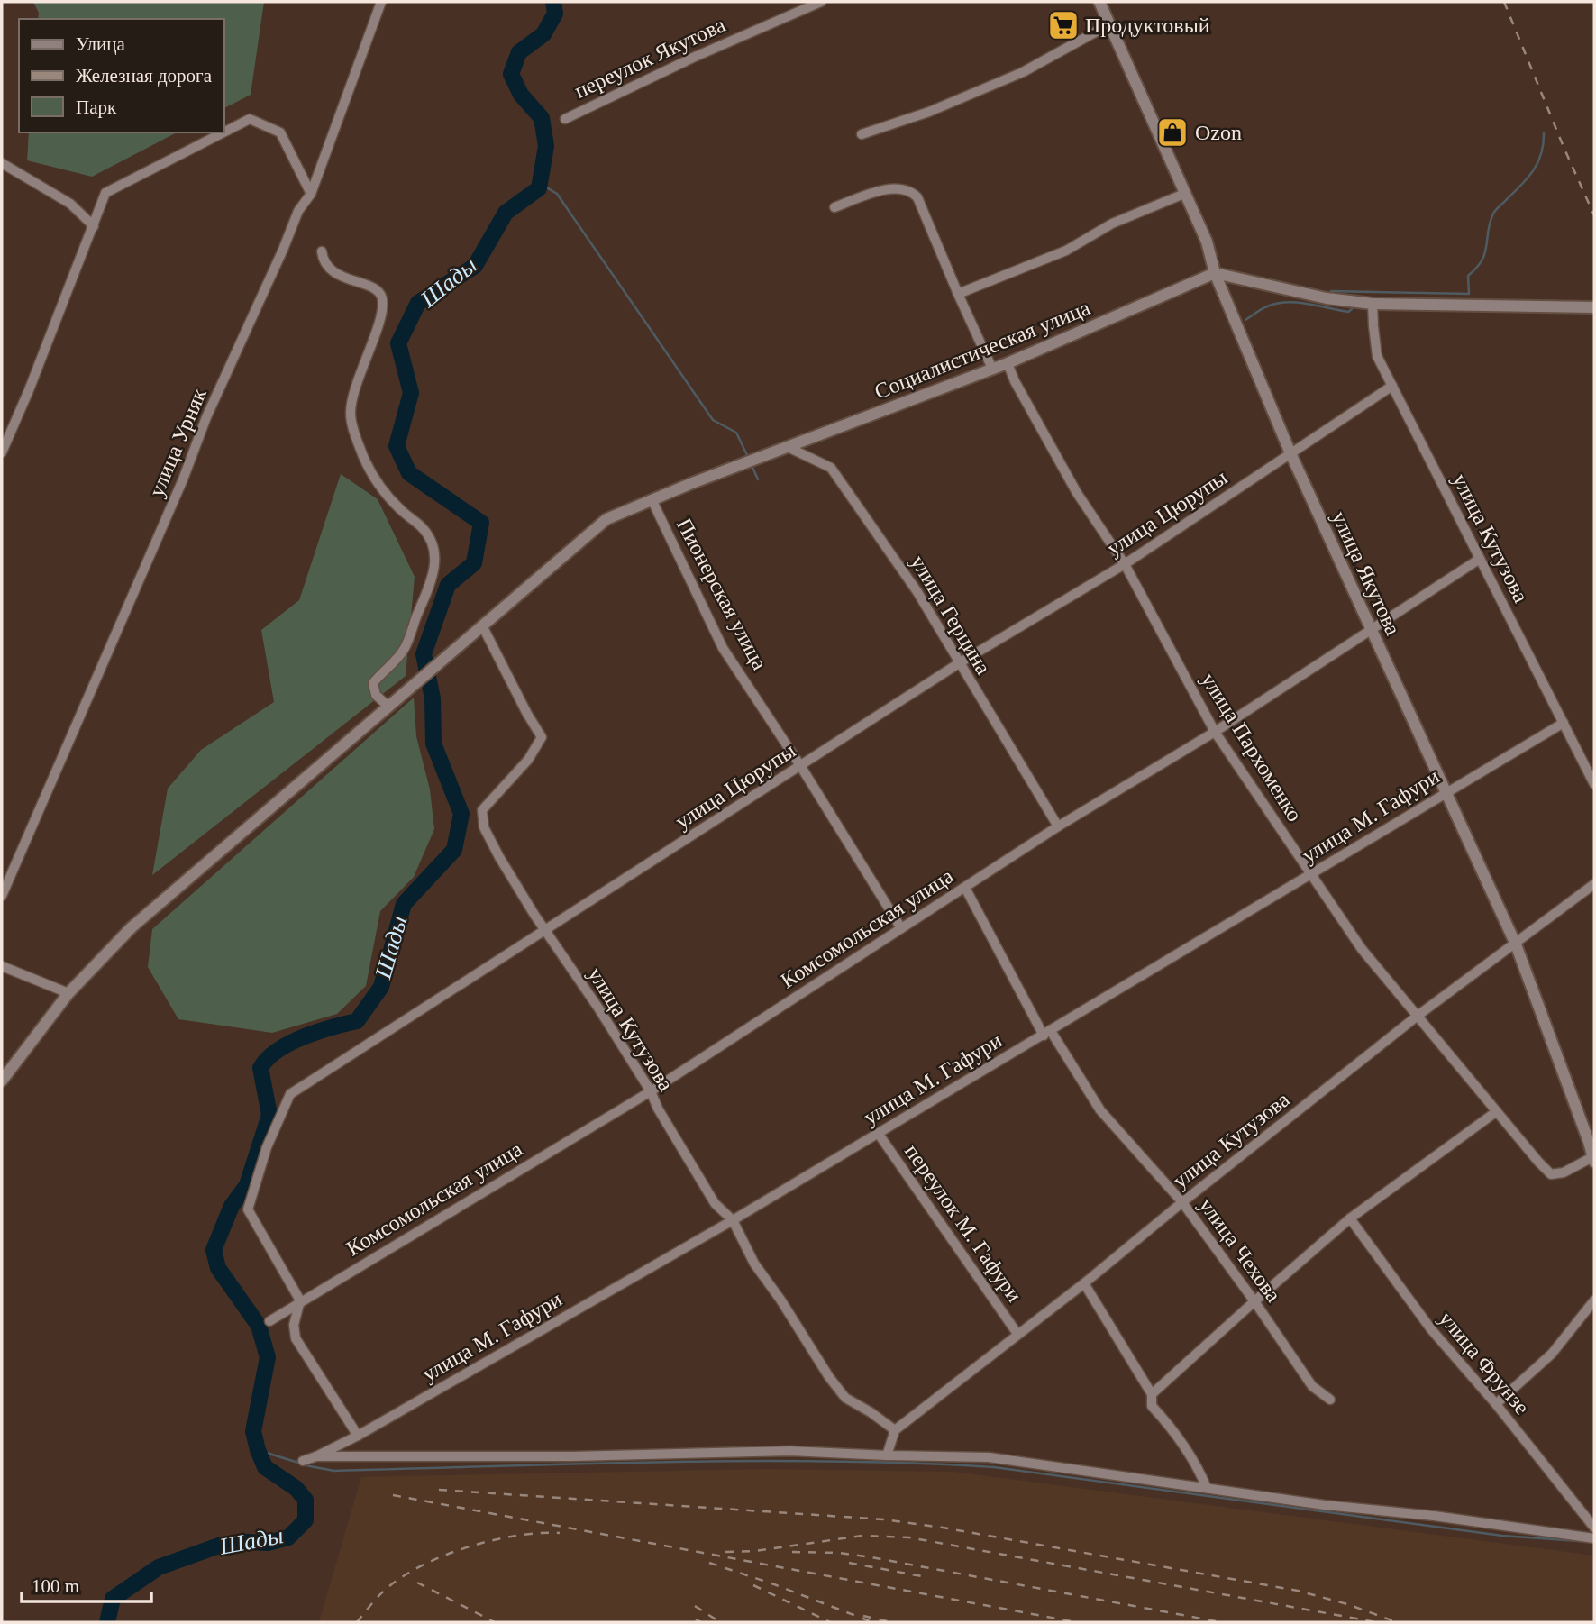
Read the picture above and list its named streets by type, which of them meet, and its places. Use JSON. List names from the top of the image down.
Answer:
{
  "streets": {
    "street": [
      "переулок Якутова",
      "Социалистическая улица",
      "улица Урняк",
      "улица Цюрупы",
      "улица Кутузова",
      "улица Якутова",
      "Пионерская улица",
      "улица Герцина",
      "улица Пархоменко",
      "улица М. Гафури",
      "Комсомольская улица",
      "переулок М. Гафури",
      "улица Чехова",
      "улица Фрунзе"
    ]
  },
  "crossings": [
    ["Социалистическая улица", "улица Кутузова"],
    ["Социалистическая улица", "улица Якутова"],
    ["Социалистическая улица", "Пионерская улица"],
    ["Социалистическая улица", "улица Герцина"],
    ["Социалистическая улица", "улица Пархоменко"],
    ["улица Цюрупы", "улица Кутузова"],
    ["улица Цюрупы", "улица Якутова"],
    ["улица Цюрупы", "Пионерская улица"],
    ["улица Цюрупы", "улица Герцина"],
    ["улица Цюрупы", "улица Пархоменко"],
    ["улица Цюрупы", "Комсомольская улица"],
    ["улица Кутузова", "улица Якутова"],
    ["улица Кутузова", "улица Пархоменко"],
    ["улица Кутузова", "улица М. Гафури"],
    ["улица Кутузова", "Комсомольская улица"],
    ["улица Кутузова", "переулок М. Гафури"],
    ["улица Кутузова", "улица Чехова"],
    ["улица Якутова", "улица Пархоменко"],
    ["улица Якутова", "улица М. Гафури"],
    ["улица Якутова", "Комсомольская улица"],
    ["Пионерская улица", "Комсомольская улица"],
    ["улица Герцина", "Комсомольская улица"],
    ["улица Пархоменко", "улица М. Гафури"],
    ["улица Пархоменко", "Комсомольская улица"],
    ["улица М. Гафури", "переулок М. Гафури"],
    ["улица М. Гафури", "улица Чехова"],
    ["Комсомольская улица", "улица Чехова"]
  ],
  "water": ["Шады"],
  "places": {
    "supermarket": ["Продуктовый"],
    "shop": ["Ozon"]
  },
  "legend": ["Улица", "Железная дорога", "Парк"],
  "scale_bar": "100 m"
}
